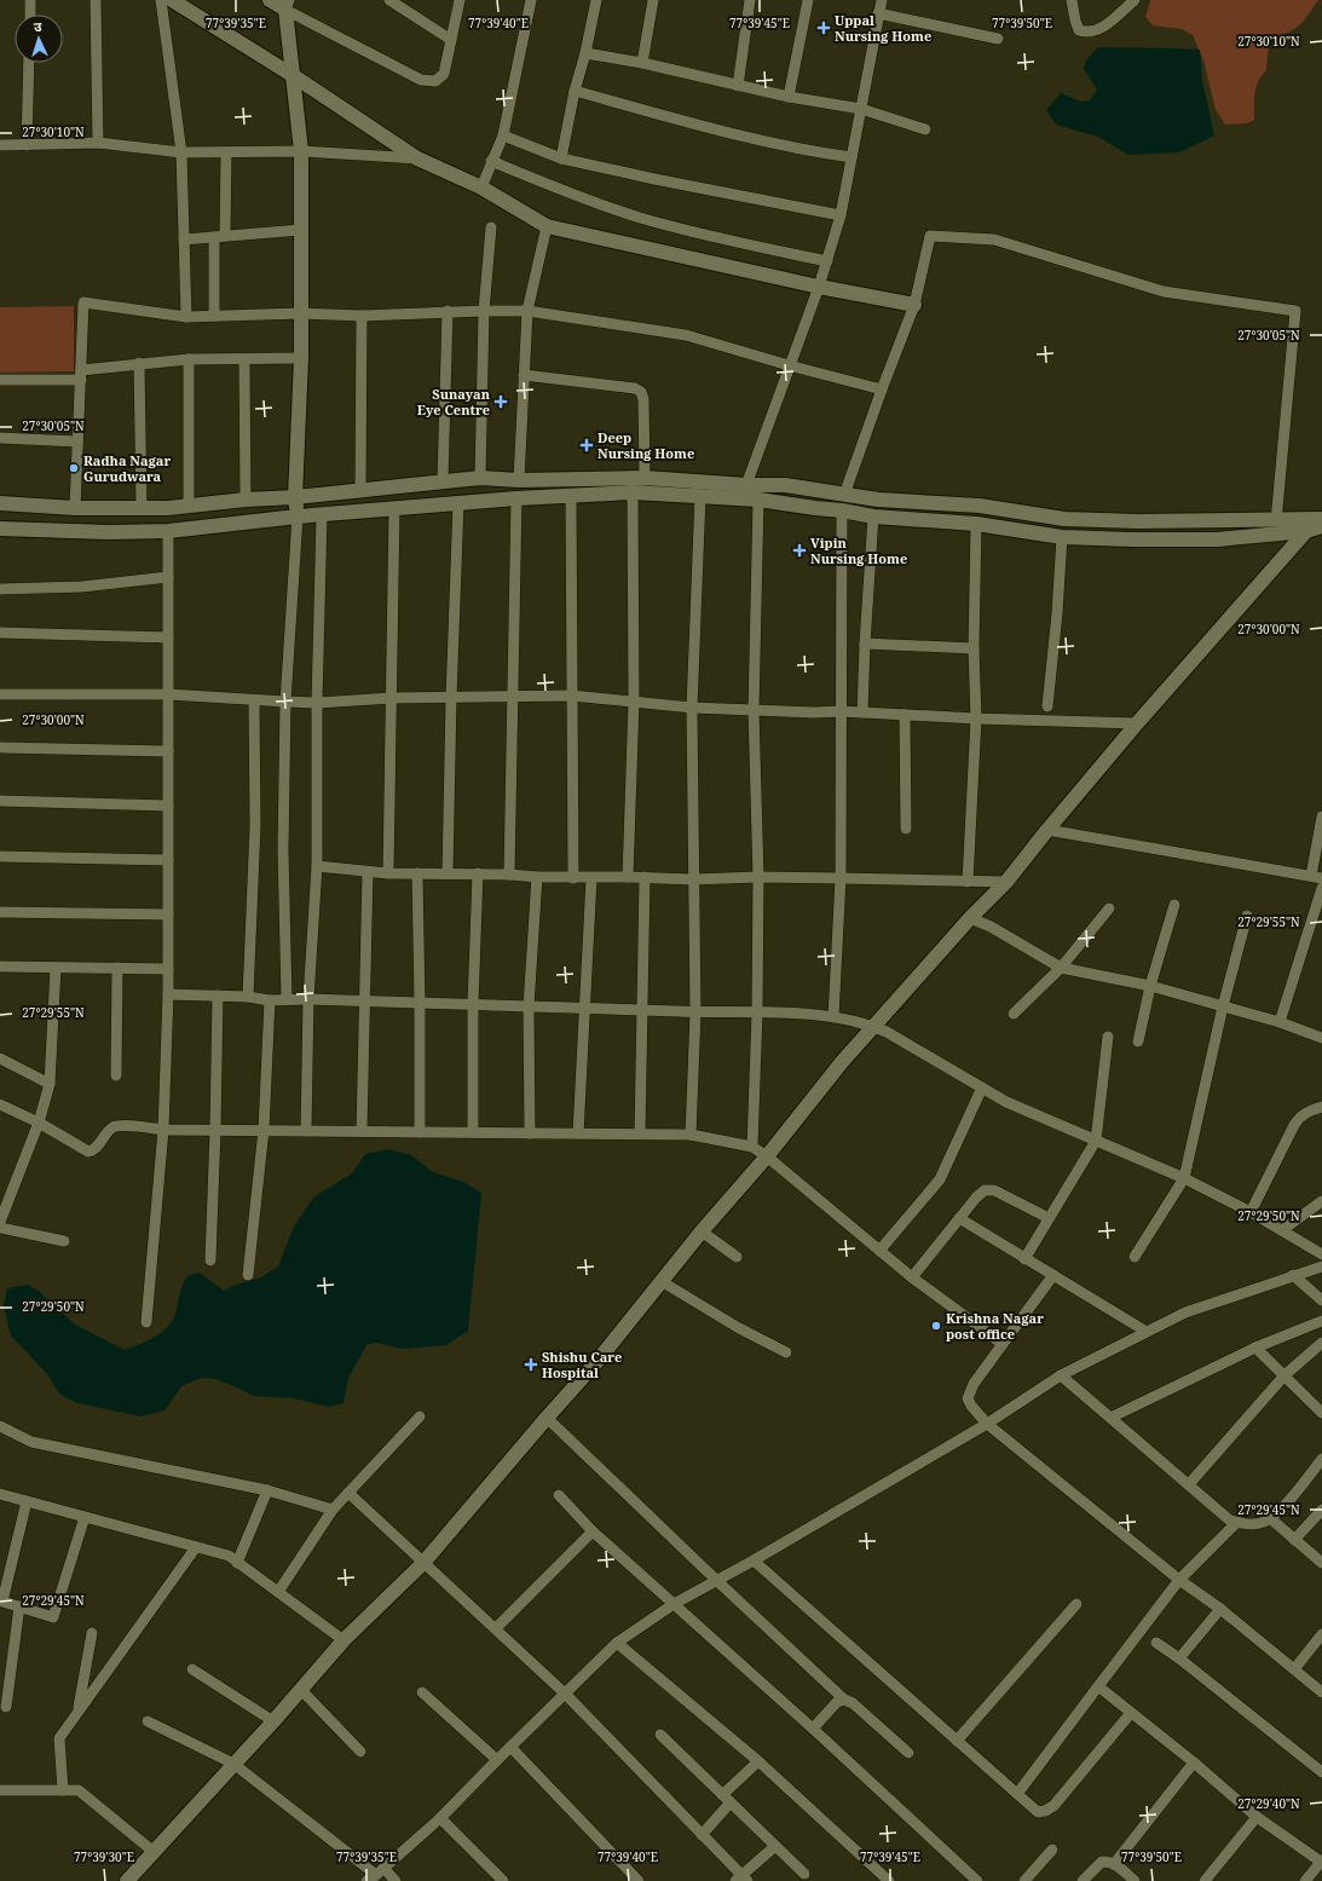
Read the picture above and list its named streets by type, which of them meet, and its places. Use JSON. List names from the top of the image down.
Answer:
{
  "places": {
    "health": [
      "Uppal Nursing Home",
      "Sunayan Eye Centre",
      "Deep Nursing Home",
      "Vipin Nursing Home",
      "Shishu Care Hospital"
    ],
    "other": ["Radha Nagar Gurudwara", "Krishna Nagar post office"]
  },
  "north": "top",
  "coordinates": [
    "77°39'35\"E",
    "77°39'40\"E",
    "77°39'45\"E",
    "77°39'50\"E",
    "27°30'10\"N",
    "27°30'05\"N",
    "27°30'00\"N",
    "27°29'55\"N",
    "27°29'50\"N",
    "27°29'45\"N",
    "27°29'40\"N",
    "77°39'30\"E"
  ]
}
